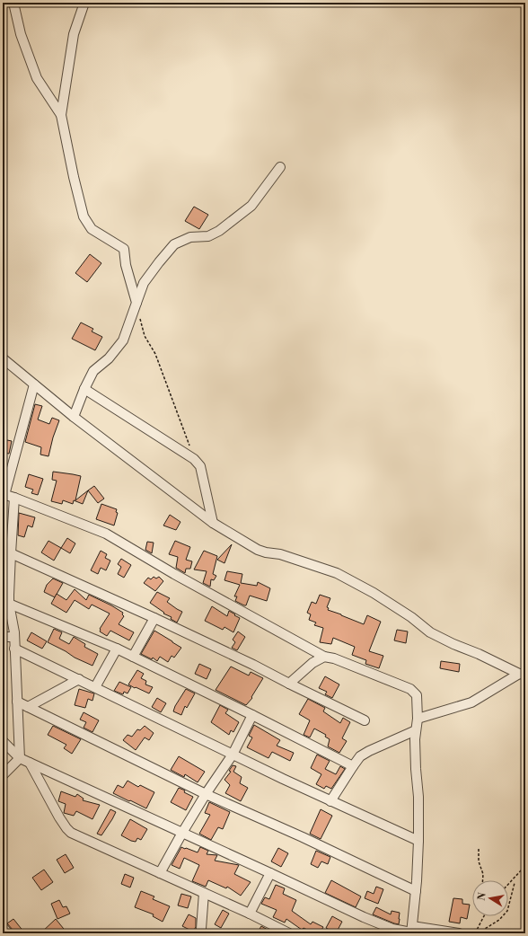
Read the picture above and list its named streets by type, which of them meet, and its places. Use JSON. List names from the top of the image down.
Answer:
{
  "north": "left"
}
